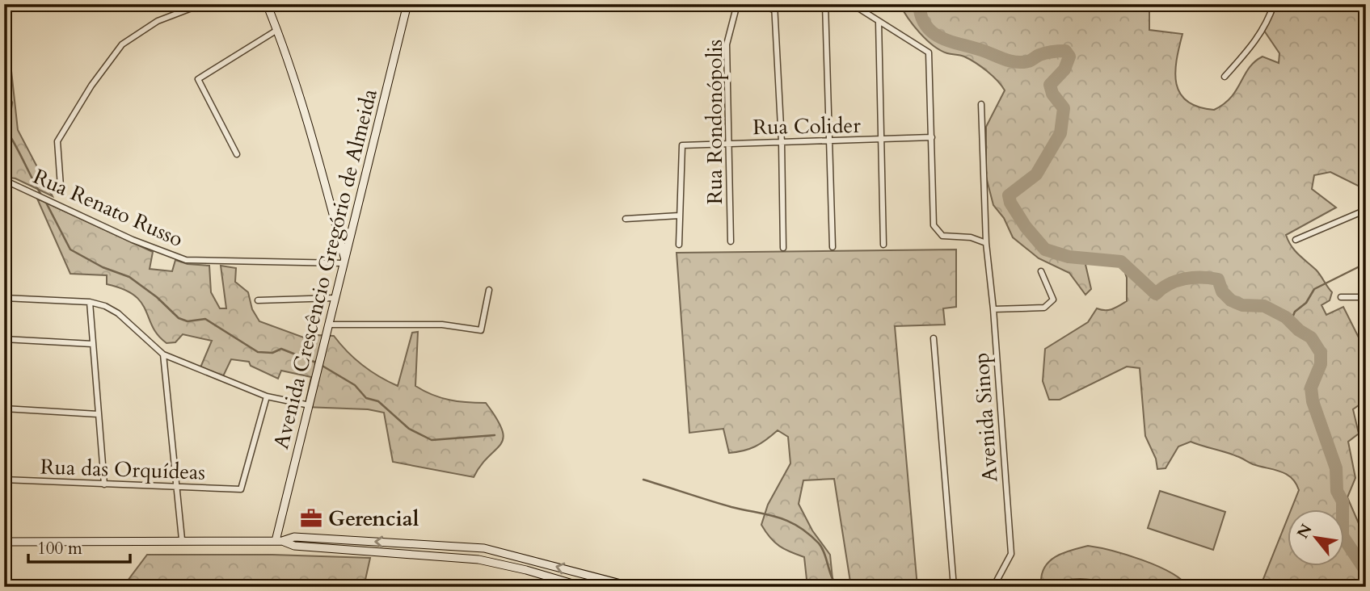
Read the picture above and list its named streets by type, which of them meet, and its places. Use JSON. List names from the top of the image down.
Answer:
{
  "streets": {
    "main road": ["Avenida Crescêncio Gregório de Almeida"],
    "street": [
      "Rua Rondonópolis",
      "Rua Colider",
      "Rua Renato Russo",
      "Avenida Sinop",
      "Rua das Orquídeas"
    ]
  },
  "crossings": [
    ["Rua Rondonópolis", "Rua Colider"],
    ["Rua Renato Russo", "Avenida Crescêncio Gregório de Almeida"]
  ],
  "places": {
    "office": ["Gerencial"]
  },
  "scale_bar": "100 m",
  "north": "top left"
}
